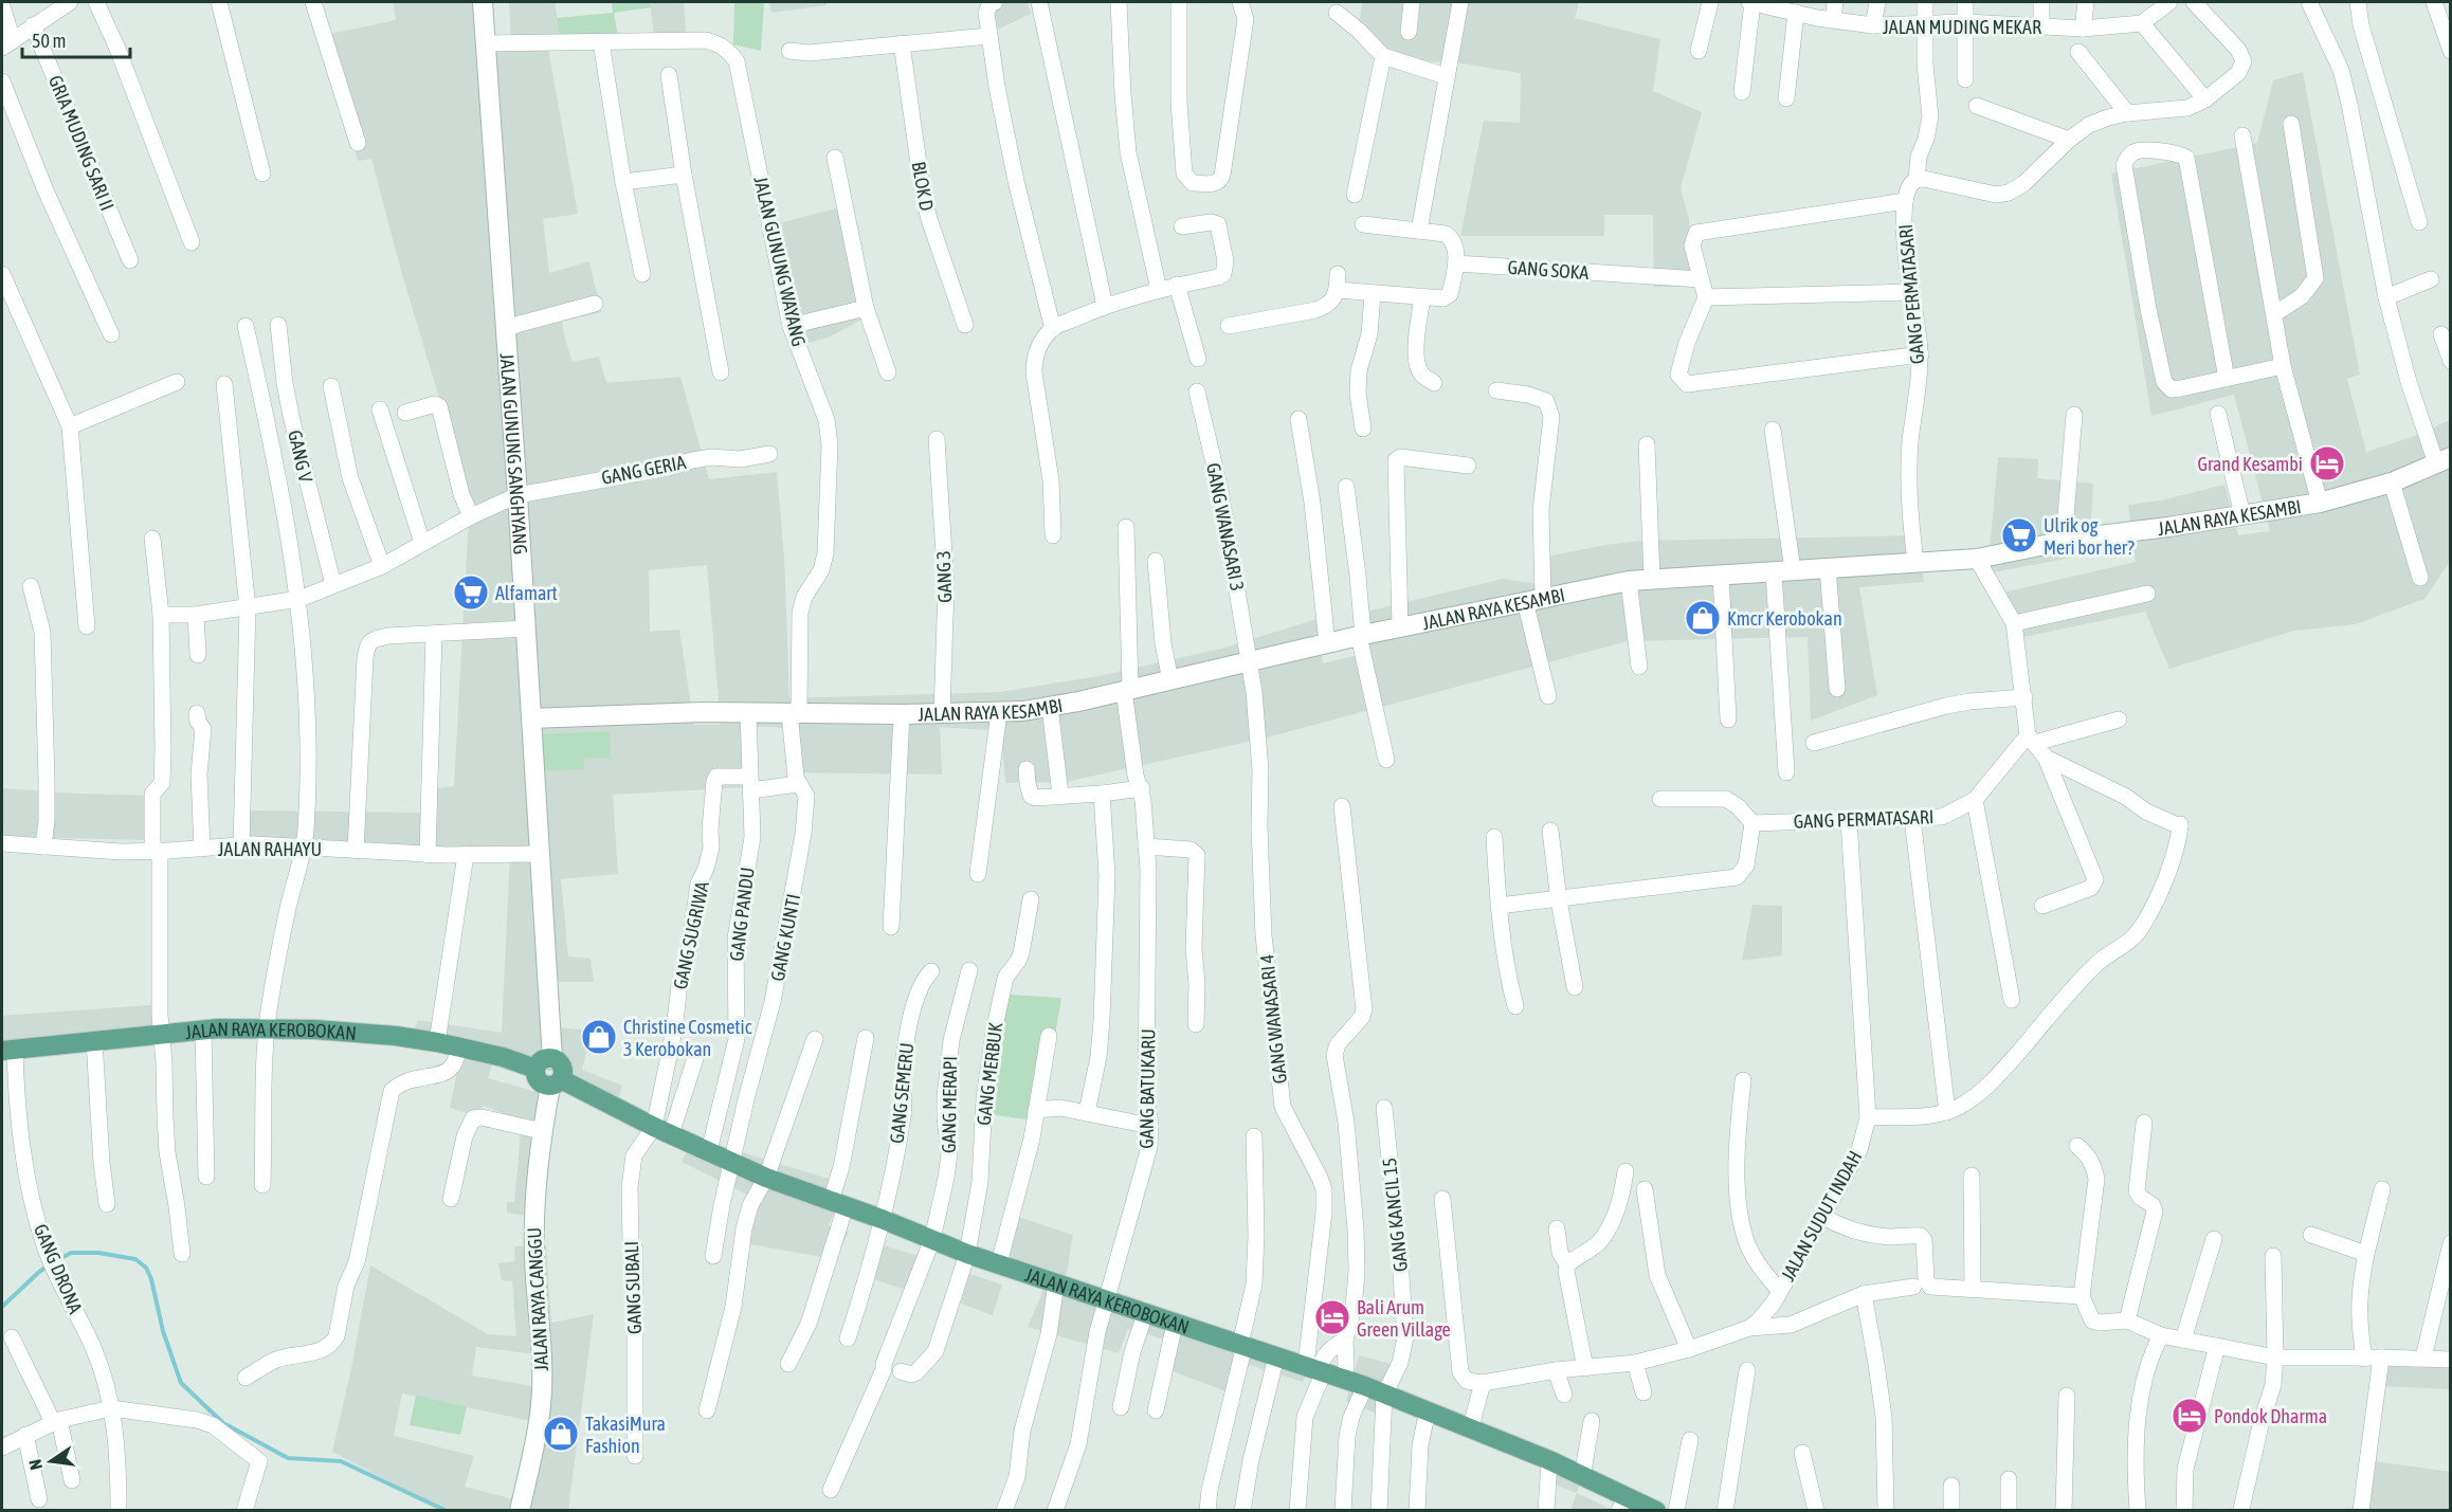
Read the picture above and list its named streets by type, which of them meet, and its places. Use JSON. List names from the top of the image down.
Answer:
{
  "streets": {
    "main road": ["JALAN RAYA KEROBOKAN"],
    "street": [
      "JALAN MUDING MEKAR",
      "GRIA MUDING SARI II",
      "BLOK D",
      "JALAN GUNUNG WAYANG",
      "GANG SOKA",
      "GANG PERMATASARI",
      "JALAN GUNUNG SANGHYANG",
      "GANG V",
      "GANG GERIA",
      "JALAN RAYA KESAMBI",
      "GANG WANASARI 3",
      "GANG 3",
      "JALAN RAHAYU",
      "GANG PANDU",
      "GANG SUGRIWA",
      "GANG KUNTI",
      "GANG WANASARI 4",
      "GANG MERBUK",
      "GANG BATUKARU",
      "GANG SEMERU",
      "GANG MERAPI",
      "GANG KANCIL 15",
      "JALAN SUDUT INDAH",
      "GANG DRONA",
      "GANG SUBALI",
      "JALAN RAYA CANGGU"
    ]
  },
  "crossings": [
    ["JALAN MUDING MEKAR", "GANG PERMATASARI"],
    ["JALAN GUNUNG WAYANG", "JALAN GUNUNG SANGHYANG"],
    ["JALAN GUNUNG WAYANG", "JALAN RAYA KESAMBI"],
    ["JALAN GUNUNG WAYANG", "GANG KUNTI"],
    ["GANG PERMATASARI", "JALAN RAYA KESAMBI"],
    ["GANG PERMATASARI", "JALAN SUDUT INDAH"],
    ["JALAN GUNUNG SANGHYANG", "GANG GERIA"],
    ["JALAN GUNUNG SANGHYANG", "JALAN RAYA KESAMBI"],
    ["JALAN GUNUNG SANGHYANG", "JALAN RAHAYU"],
    ["JALAN GUNUNG SANGHYANG", "JALAN RAYA KEROBOKAN"],
    ["JALAN GUNUNG SANGHYANG", "JALAN RAYA CANGGU"],
    ["GANG V", "GANG GERIA"],
    ["JALAN RAYA KESAMBI", "GANG WANASARI 3"],
    ["JALAN RAYA KESAMBI", "GANG 3"],
    ["JALAN RAYA KESAMBI", "GANG PANDU"],
    ["JALAN RAYA KESAMBI", "GANG KUNTI"],
    ["JALAN RAYA KESAMBI", "GANG WANASARI 4"],
    ["JALAN RAYA KESAMBI", "GANG BATUKARU"],
    ["GANG WANASARI 3", "GANG WANASARI 4"],
    ["GANG PANDU", "GANG SUGRIWA"],
    ["GANG PANDU", "JALAN RAYA KEROBOKAN"],
    ["GANG SUGRIWA", "JALAN RAYA KEROBOKAN"],
    ["GANG SUGRIWA", "GANG SUBALI"],
    ["GANG KUNTI", "JALAN RAYA KEROBOKAN"],
    ["GANG WANASARI 4", "JALAN RAYA KEROBOKAN"],
    ["JALAN RAYA KEROBOKAN", "GANG MERBUK"],
    ["JALAN RAYA KEROBOKAN", "GANG BATUKARU"],
    ["JALAN RAYA KEROBOKAN", "GANG SEMERU"],
    ["JALAN RAYA KEROBOKAN", "GANG MERAPI"],
    ["JALAN RAYA KEROBOKAN", "GANG KANCIL 15"],
    ["JALAN RAYA KEROBOKAN", "GANG DRONA"],
    ["JALAN RAYA KEROBOKAN", "GANG SUBALI"],
    ["JALAN RAYA KEROBOKAN", "JALAN RAYA CANGGU"]
  ],
  "places": {
    "hotel": ["Grand Kesambi", "Bali Arum Green Village", "Pondok Dharma"],
    "supermarket": ["Ulrik og Meri bor her?", "Alfamart"],
    "shop": ["Kmcr Kerobokan", "Christine Cosmetic 3 Kerobokan", "TakasiMura Fashion"]
  },
  "scale_bar": "50 m",
  "north": "left"
}
